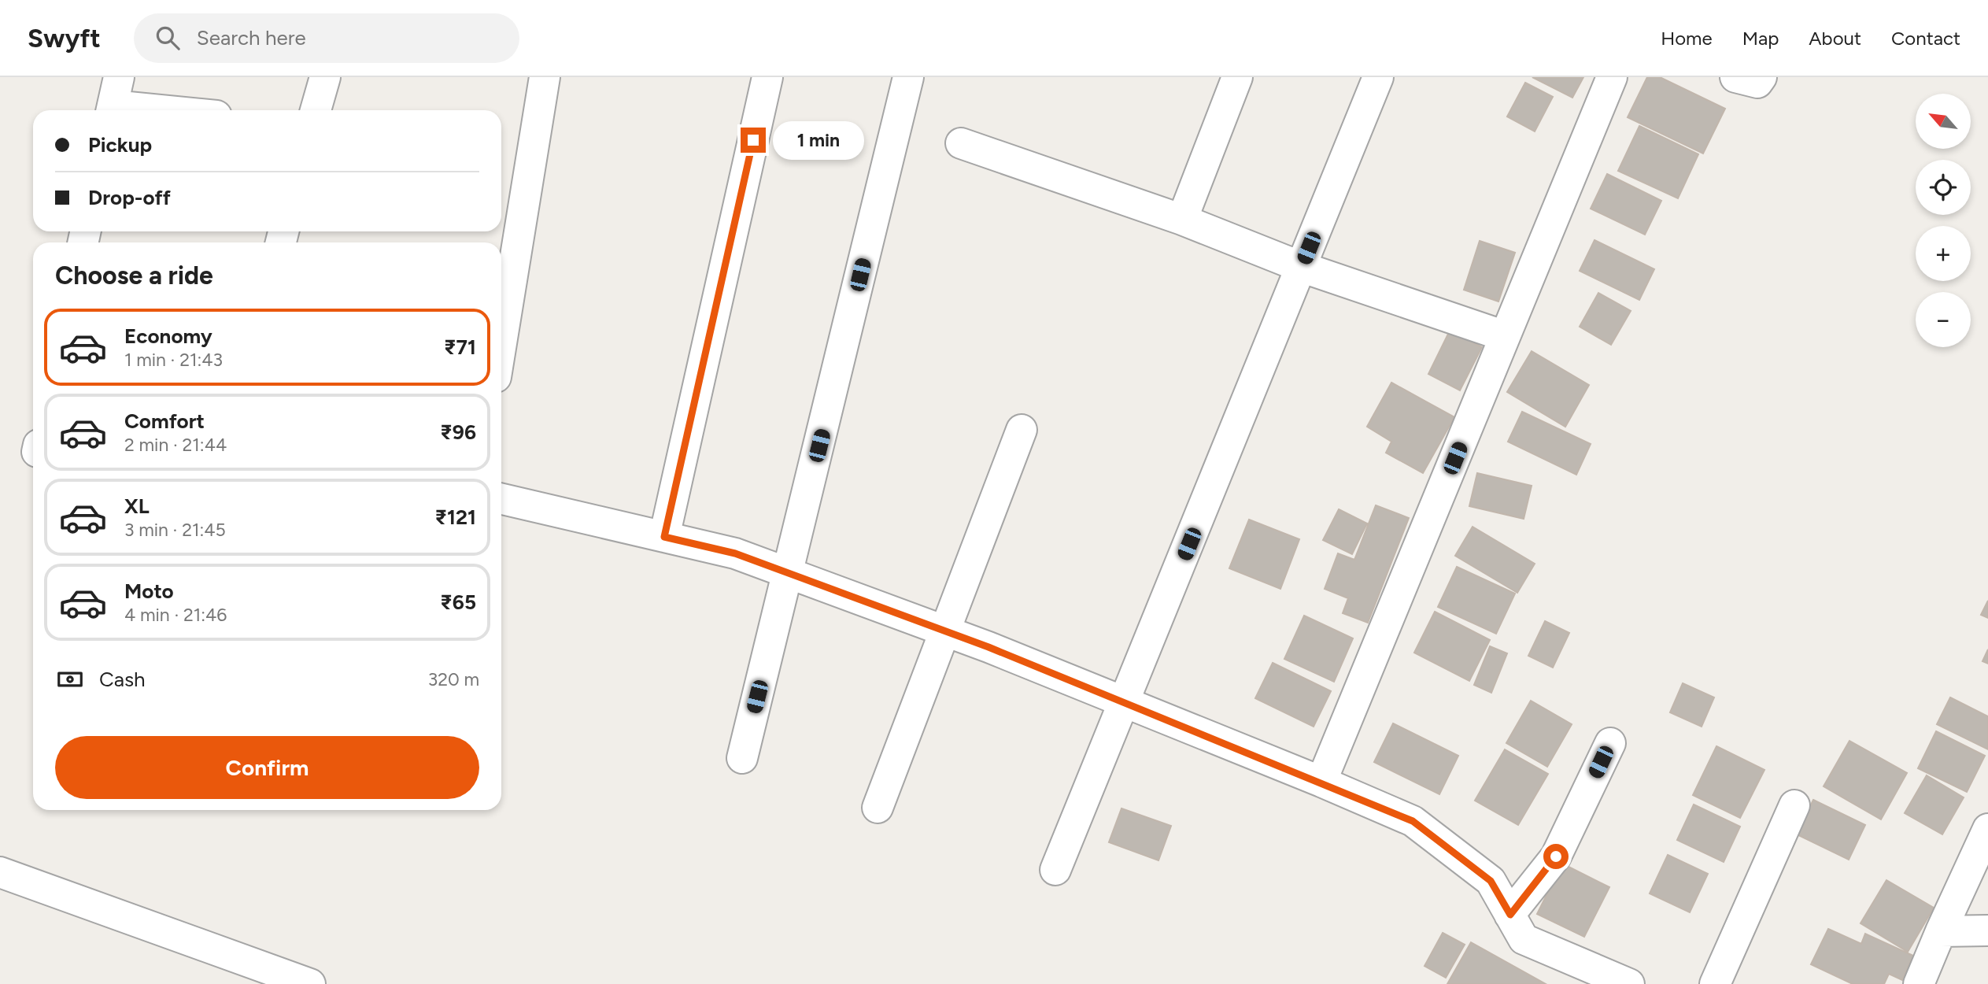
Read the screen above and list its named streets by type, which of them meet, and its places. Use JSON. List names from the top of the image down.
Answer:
{
  "north": "top left",
  "page": {
    "header": "Swyft",
    "search": "Search here",
    "nav": [
      "Home",
      "Map",
      "About",
      "Contact"
    ],
    "map_buttons": ["+", "−"],
    "banner": ["Pickup", "Drop-off"],
    "bubble": "1 min",
    "heading": "Choose a ride",
    "list": [
      {
        "name": "Economy",
        "note": "1 min · 21:43",
        "value": "₹71"
      },
      {
        "name": "Comfort",
        "note": "2 min · 21:44",
        "value": "₹96"
      },
      {
        "name": "XL",
        "note": "3 min · 21:45",
        "value": "₹121"
      },
      {
        "name": "Moto",
        "note": "4 min · 21:46",
        "value": "₹65"
      }
    ],
    "pay": ["Cash", "320 m"],
    "buttons": "Confirm"
  }
}
